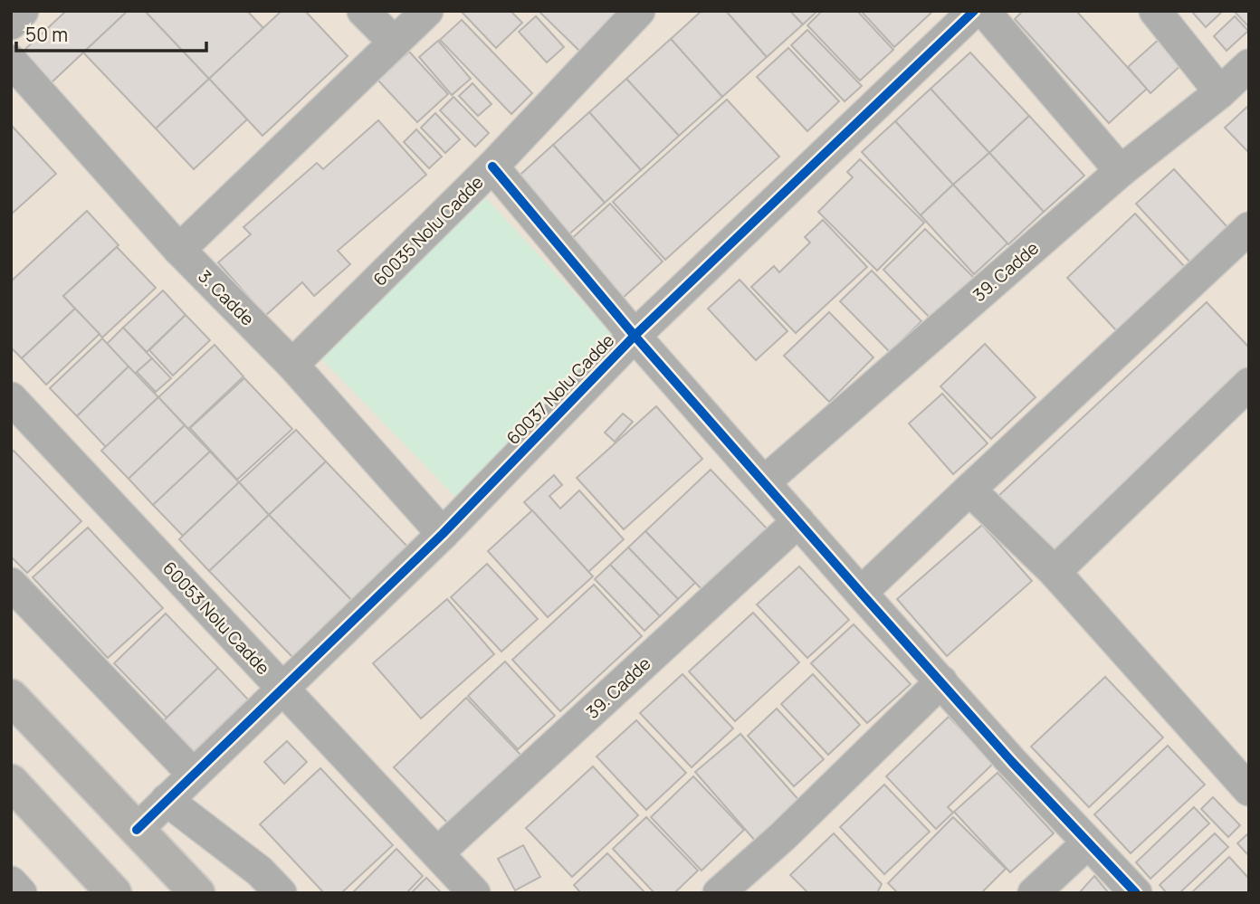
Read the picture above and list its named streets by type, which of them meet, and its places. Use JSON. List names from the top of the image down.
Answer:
{
  "streets": {
    "street": [
      "60035 Nolu Cadde",
      "39. Cadde",
      "3. Cadde",
      "60037 Nolu Cadde",
      "60053 Nolu Cadde"
    ]
  },
  "crossings": [
    ["60035 Nolu Cadde", "3. Cadde"],
    ["39. Cadde", "60053 Nolu Cadde"],
    ["3. Cadde", "60037 Nolu Cadde"],
    ["60037 Nolu Cadde", "60053 Nolu Cadde"]
  ],
  "scale_bar": "50 m"
}
